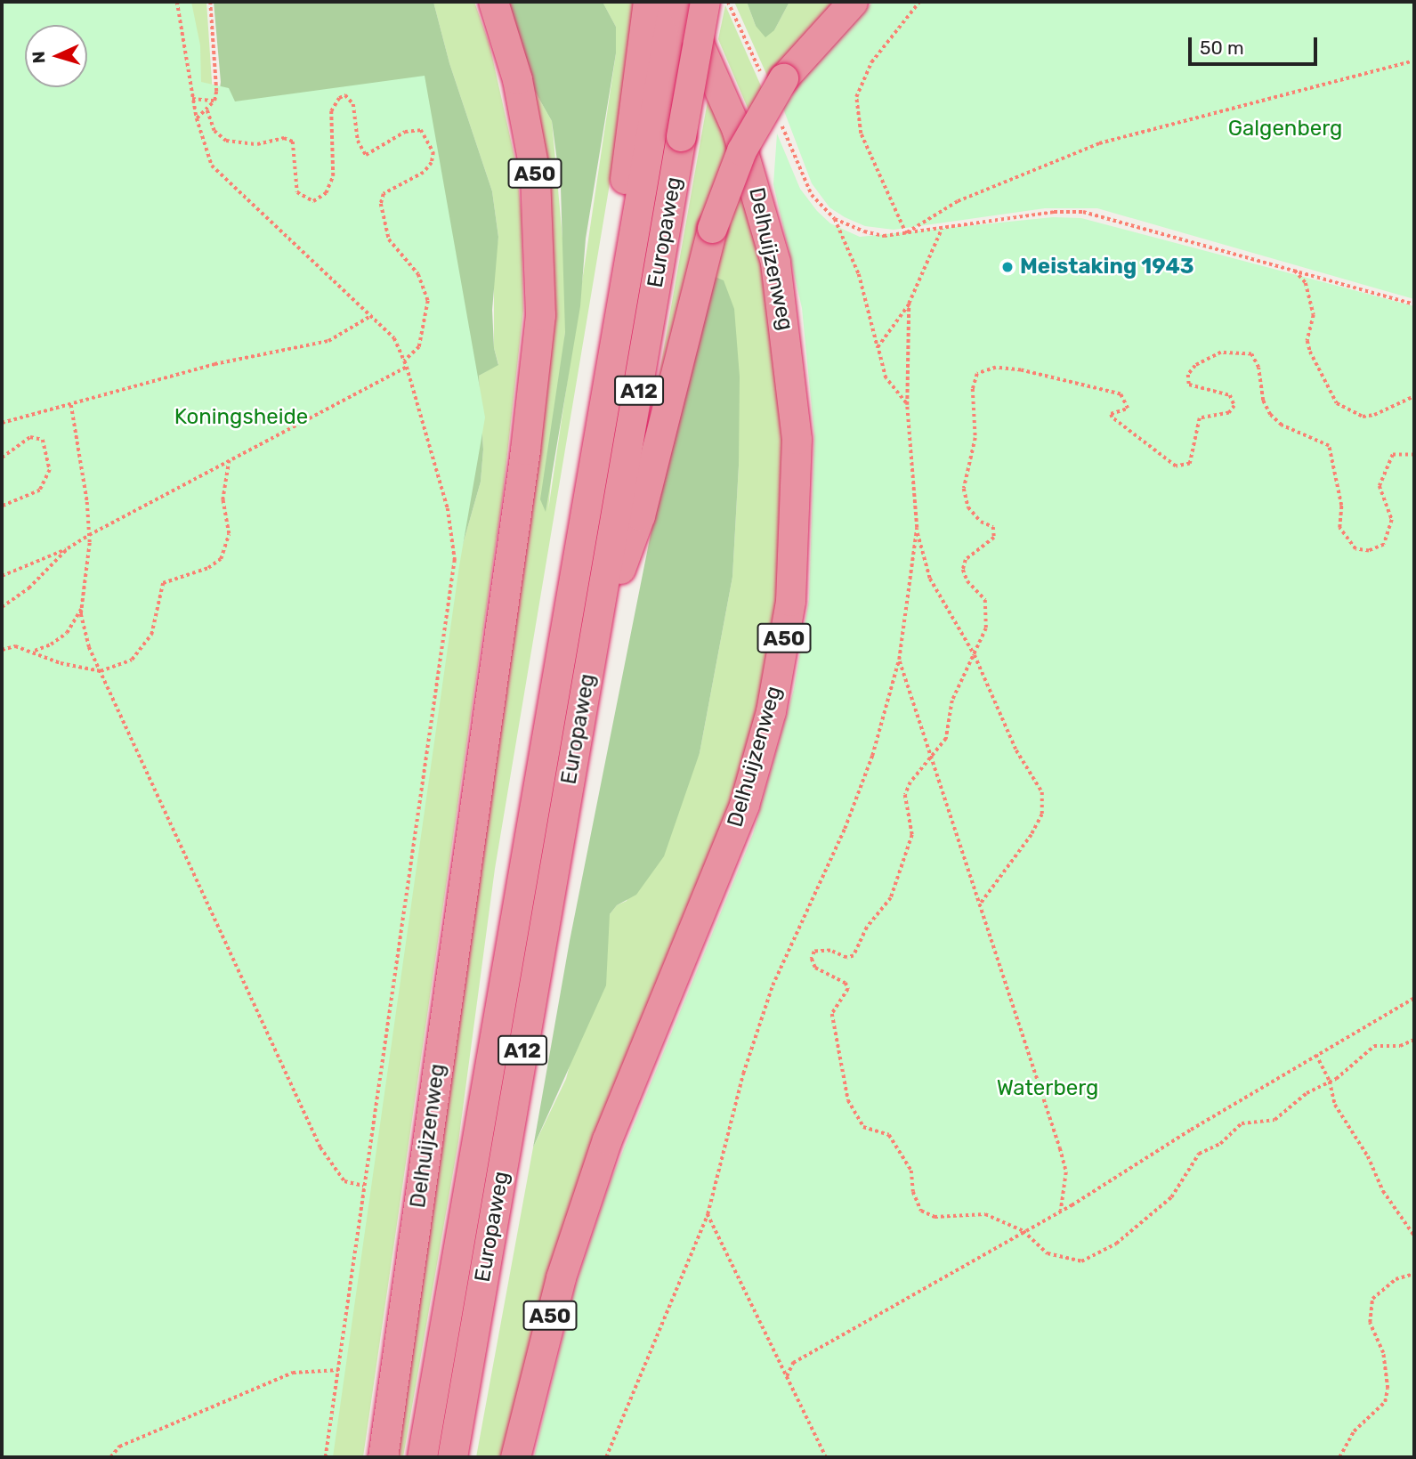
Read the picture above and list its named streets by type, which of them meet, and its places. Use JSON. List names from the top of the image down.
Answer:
{
  "streets": {
    "highway": [
      "A50",
      "Europaweg",
      "Delhuijzenweg",
      "A12"
    ]
  },
  "crossings": [
    ["Europaweg", "A12"]
  ],
  "parks": ["Galgenberg", "Koningsheide", "Waterberg"],
  "places": ["Meistaking 1943"],
  "scale_bar": "50 m",
  "north": "left"
}
